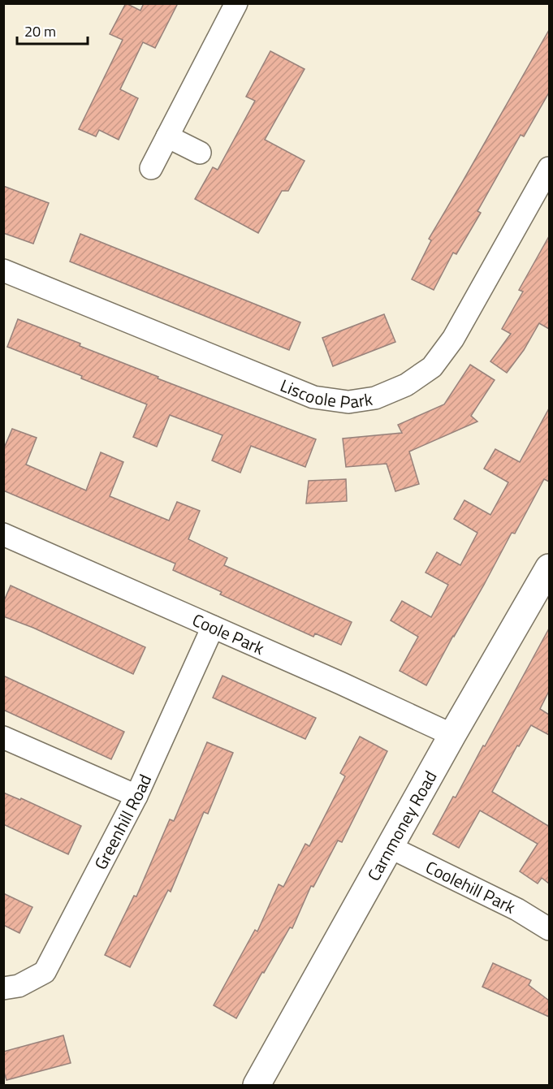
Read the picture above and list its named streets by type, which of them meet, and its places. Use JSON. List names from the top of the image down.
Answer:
{
  "streets": {
    "street": [
      "Liscoole Park",
      "Coole Park",
      "Greenhill Road",
      "Carnmoney Road",
      "Coolehill Park"
    ]
  },
  "crossings": [
    ["Coole Park", "Greenhill Road"],
    ["Coole Park", "Carnmoney Road"],
    ["Carnmoney Road", "Coolehill Park"]
  ],
  "scale_bar": "20 m"
}
